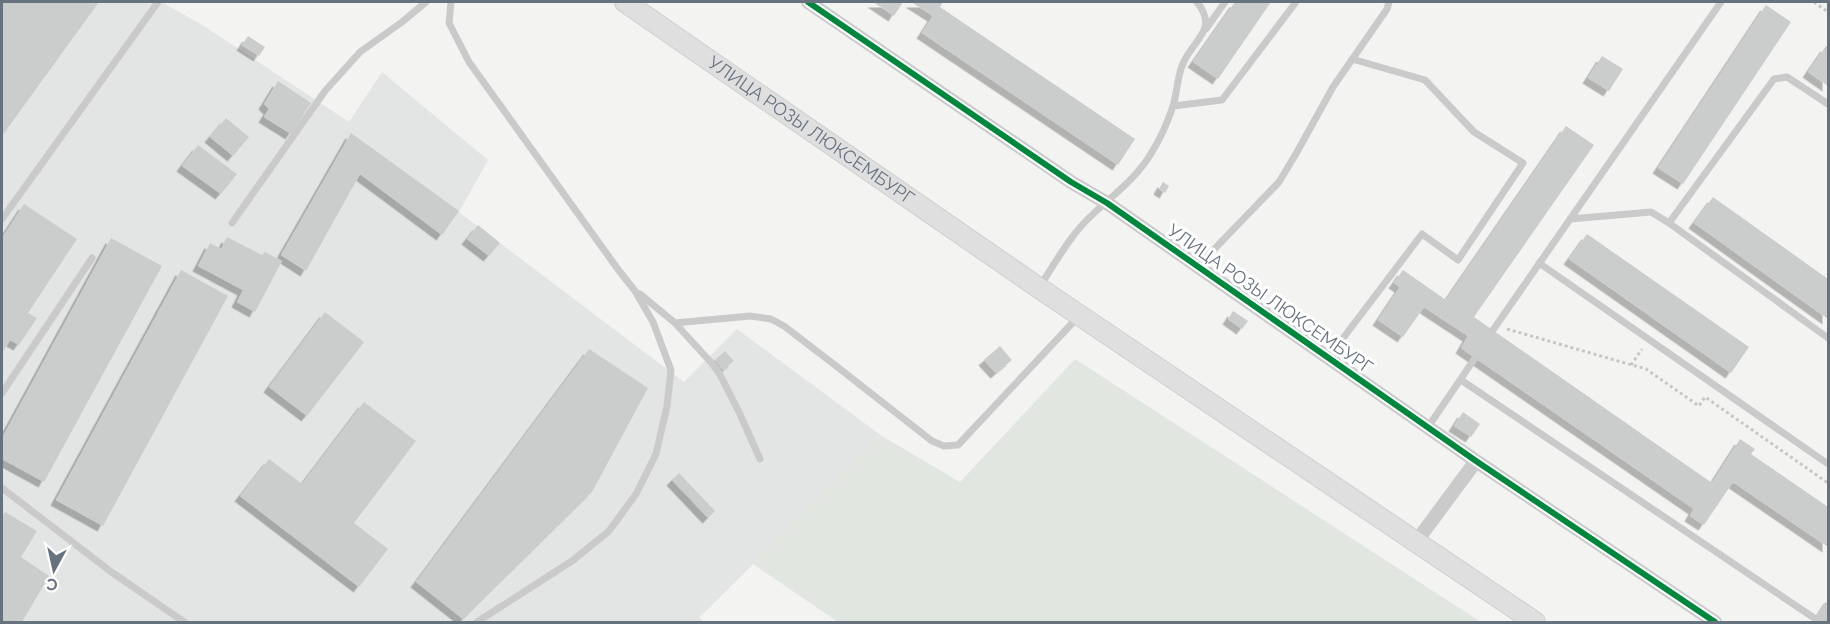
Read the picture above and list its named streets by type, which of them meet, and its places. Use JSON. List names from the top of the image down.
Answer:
{
  "streets": {
    "main road": ["УЛИЦА РОЗЫ ЛЮКСЕМБУРГ"]
  },
  "north": "bottom"
}
